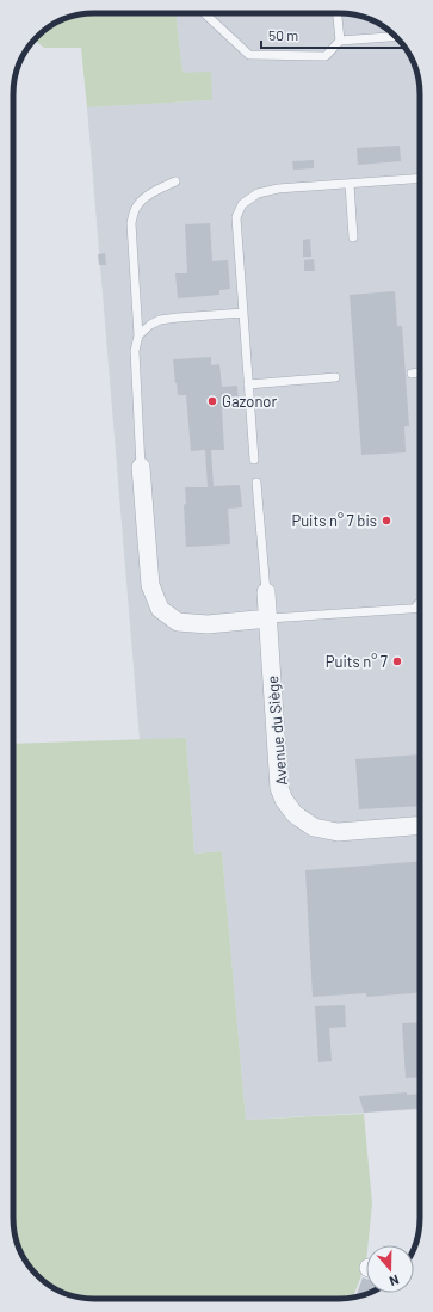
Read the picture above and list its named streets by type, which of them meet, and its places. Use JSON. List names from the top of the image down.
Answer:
{
  "streets": {
    "street": ["Avenue du Siège"]
  },
  "places": ["Gazonor", "Puits n° 7 bis", "Puits n° 7"],
  "scale_bar": "50 m",
  "north": "bottom"
}
